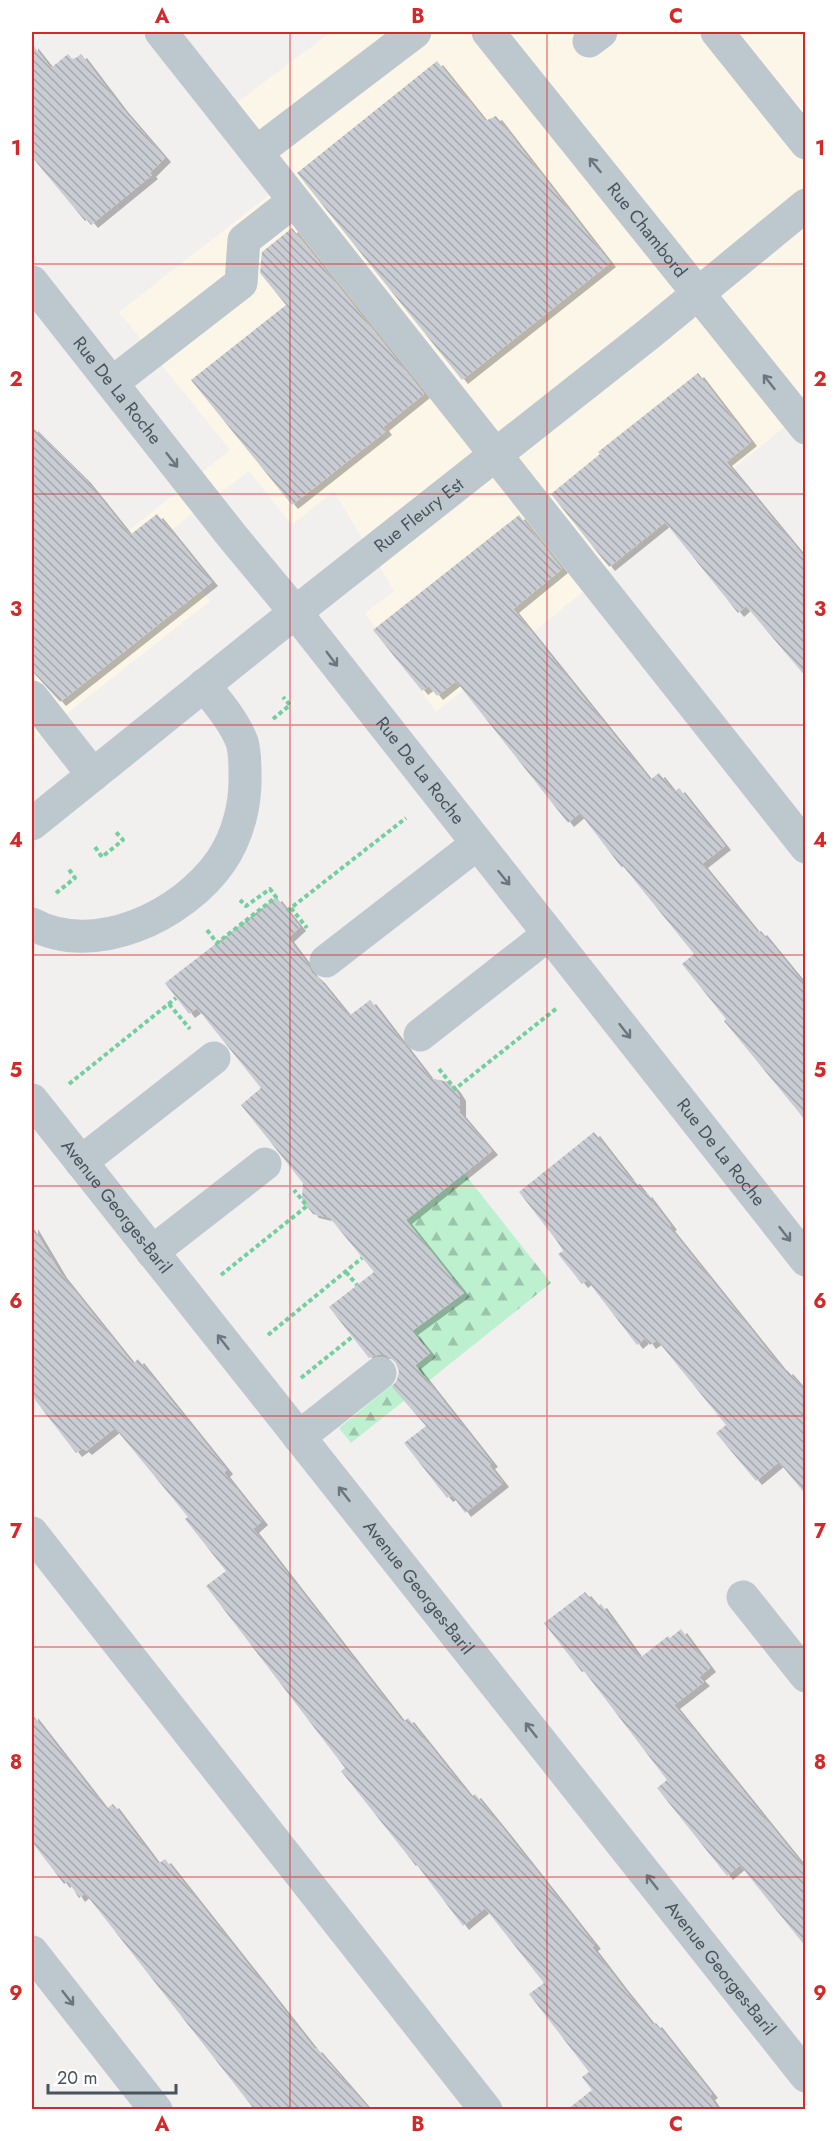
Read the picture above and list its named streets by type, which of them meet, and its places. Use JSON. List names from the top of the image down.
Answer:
{
  "streets": {
    "street": [
      "Rue Chambord",
      "Rue De La Roche",
      "Rue Fleury Est",
      "Avenue Georges-Baril"
    ]
  },
  "crossings": [
    ["Rue Chambord", "Rue Fleury Est"],
    ["Rue De La Roche", "Rue Fleury Est"]
  ],
  "scale_bar": "20 m",
  "grid": {
    "columns": ["A", "B", "C"],
    "rows": [
      "1",
      "2",
      "3",
      "4",
      "5",
      "6",
      "7",
      "8",
      "9"
    ]
  }
}
